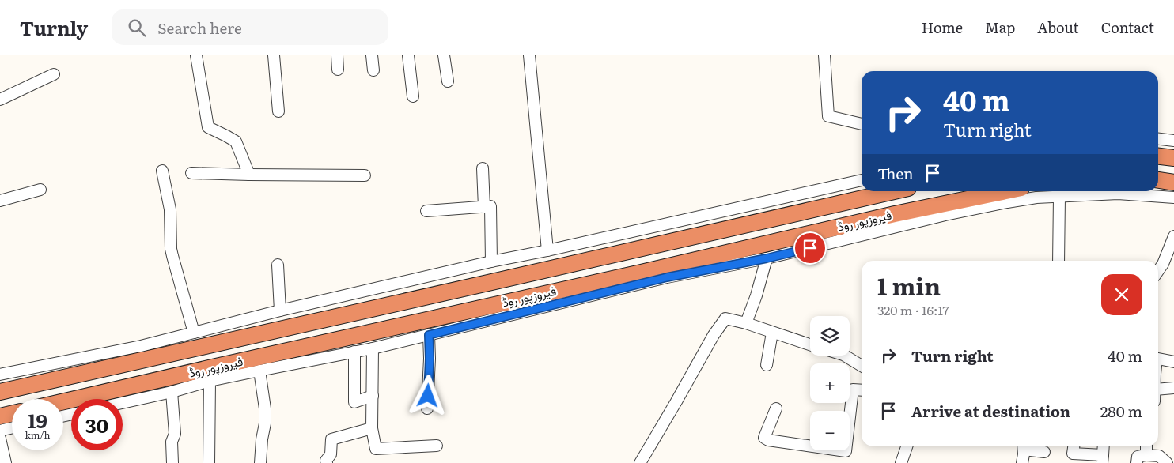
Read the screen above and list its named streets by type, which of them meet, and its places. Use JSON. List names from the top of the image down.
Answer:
{
  "streets": {
    "highway": ["فیروزپور روڈ"]
  },
  "page": {
    "header": "Turnly",
    "search": "Search here",
    "nav": [
      "Home",
      "Map",
      "About",
      "Contact"
    ],
    "turn": ["40 m", "Turn right"],
    "then": "Then",
    "heading": ["1 min", "320 m · 16:17"],
    "map_buttons": ["+", "−"],
    "list": [
      {
        "name": "Turn right",
        "value": "40 m"
      },
      {
        "name": "Arrive at destination",
        "value": "280 m"
      }
    ],
    "speed": "19 km/h",
    "limit": "30"
  }
}
